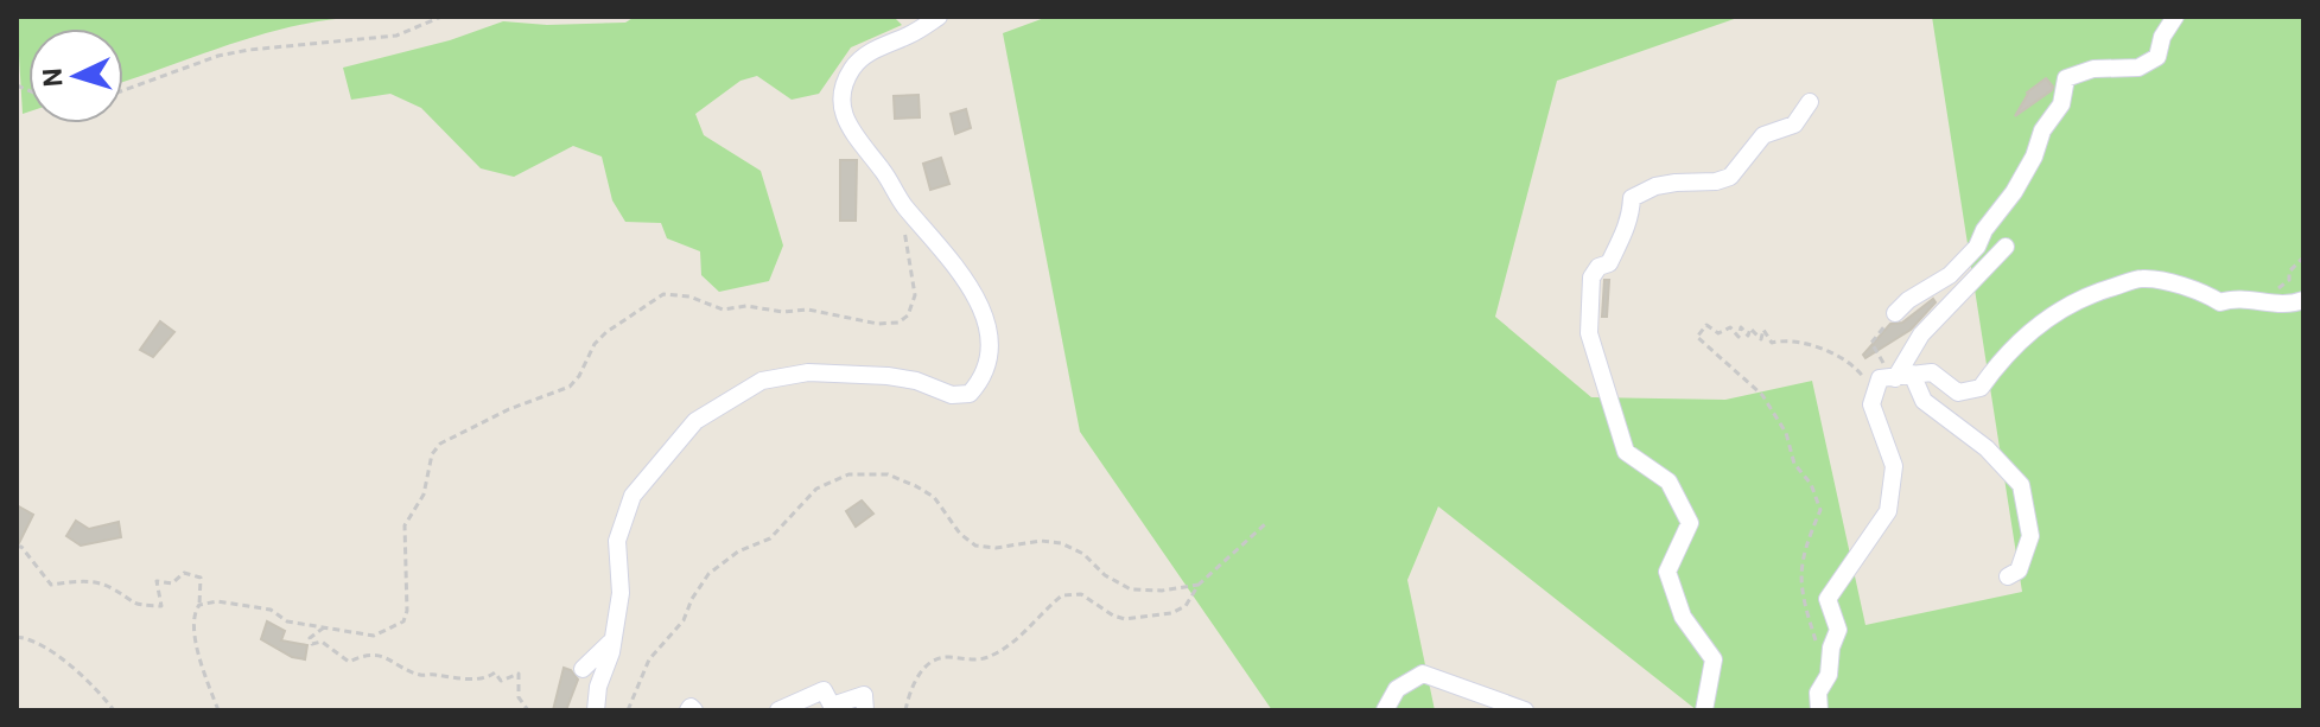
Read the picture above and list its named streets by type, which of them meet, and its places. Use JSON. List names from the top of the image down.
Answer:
{
  "north": "left"
}
